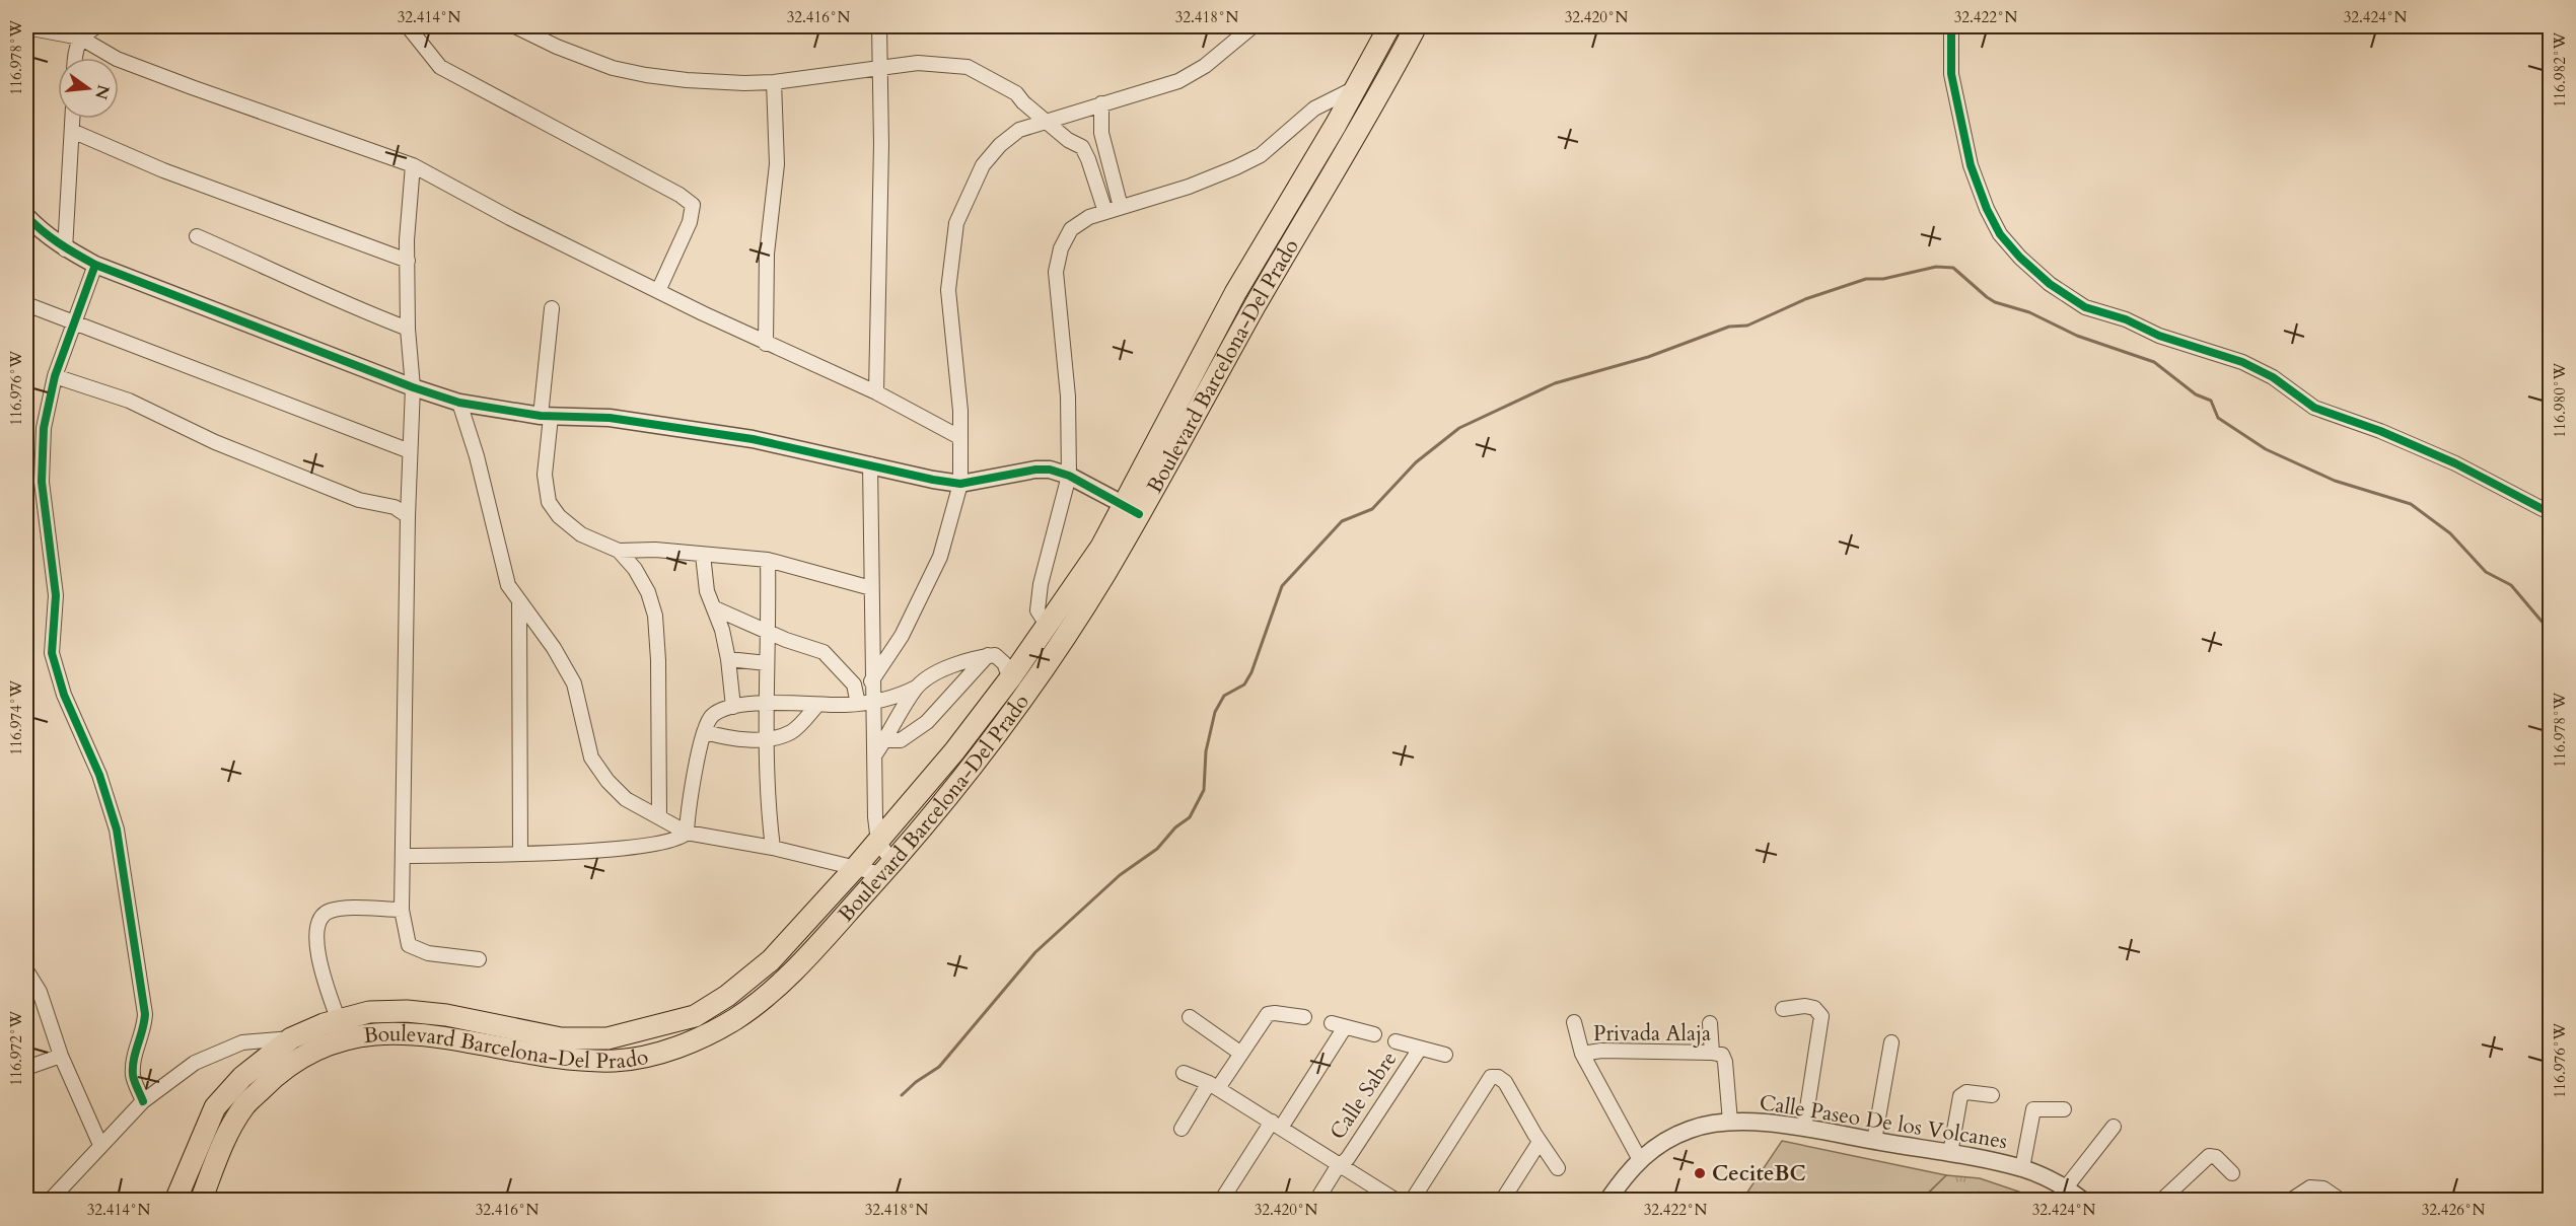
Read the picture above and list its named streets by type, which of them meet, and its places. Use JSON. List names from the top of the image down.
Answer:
{
  "streets": {
    "main road": ["Boulevard Barcelona-Del Prado"],
    "street": ["Privada Alaja", "Calle Sabre", "Calle Paseo De los Volcanes"]
  },
  "places": ["CeciteBC"],
  "north": "right",
  "coordinates": [
    "32.414°N",
    "32.416°N",
    "32.418°N",
    "32.420°N",
    "32.422°N",
    "32.424°N",
    "116.978°W",
    "116.982°W",
    "116.976°W",
    "116.980°W",
    "116.974°W",
    "116.972°W",
    "32.426°N"
  ]
}
